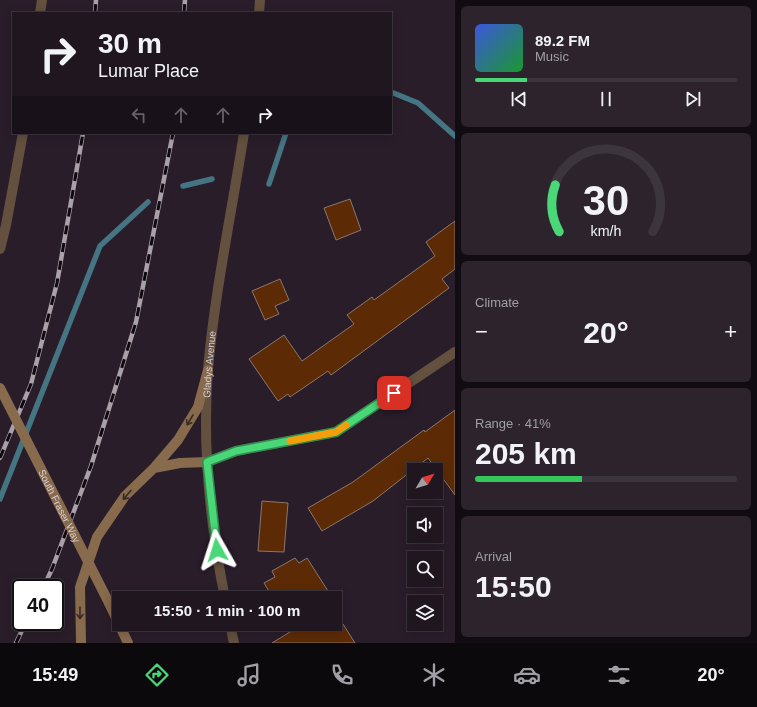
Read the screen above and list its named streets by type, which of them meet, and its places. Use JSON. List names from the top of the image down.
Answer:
{
  "streets": {
    "main road": ["South Fraser Way"],
    "street": ["Gladys Avenue"]
  },
  "north": "top right",
  "page": {
    "turn": ["30 m", "Lumar Place"],
    "song": ["89.2 FM", "Music"],
    "tile": [
      "Climate",
      ["Range · 41%", "205 km"],
      ["Arrival", "15:50"]
    ],
    "heat": ["−", "20°", "+"],
    "limit": "40",
    "trip": "15:50 · 1 min · 100 m",
    "tabs": ["15:49", "20°"],
    "gauge": ["30", "km/h"]
  }
}
